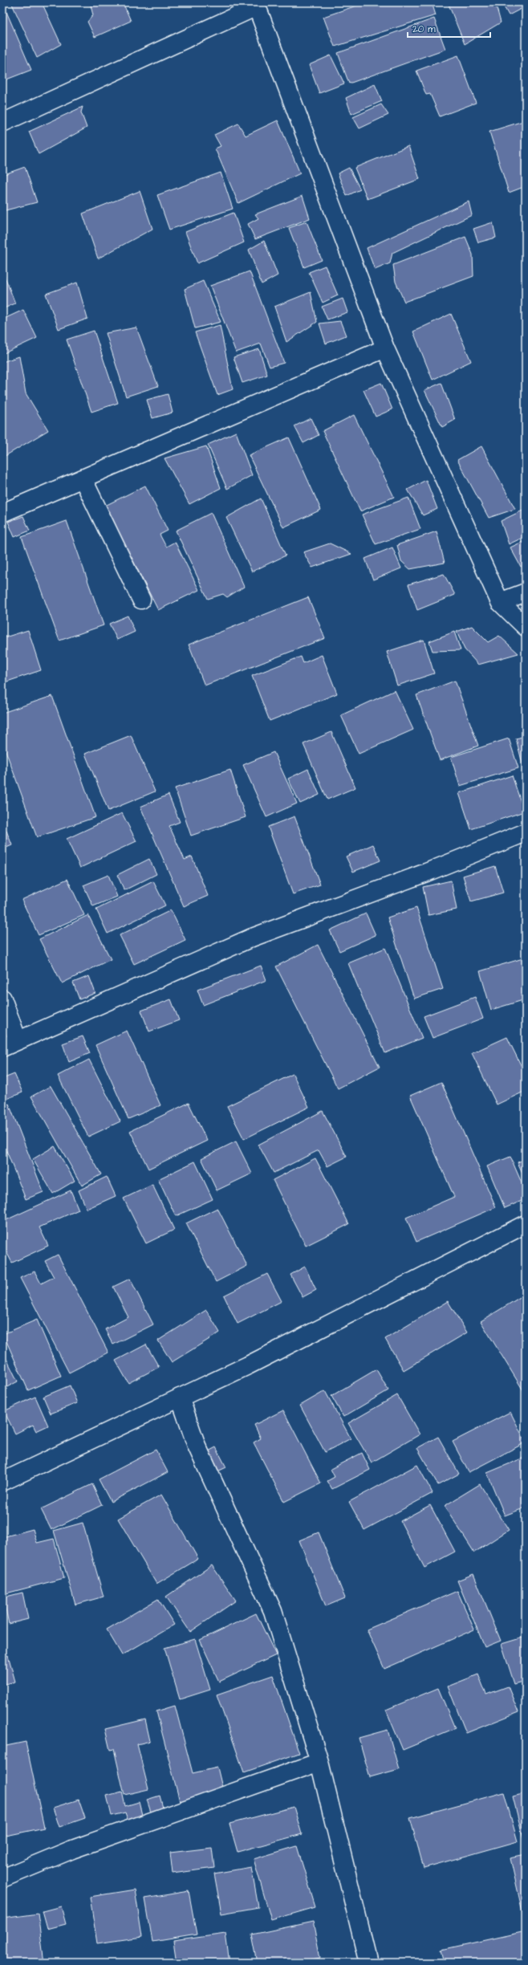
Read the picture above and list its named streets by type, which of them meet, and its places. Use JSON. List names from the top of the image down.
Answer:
{
  "scale_bar": "20 m"
}
